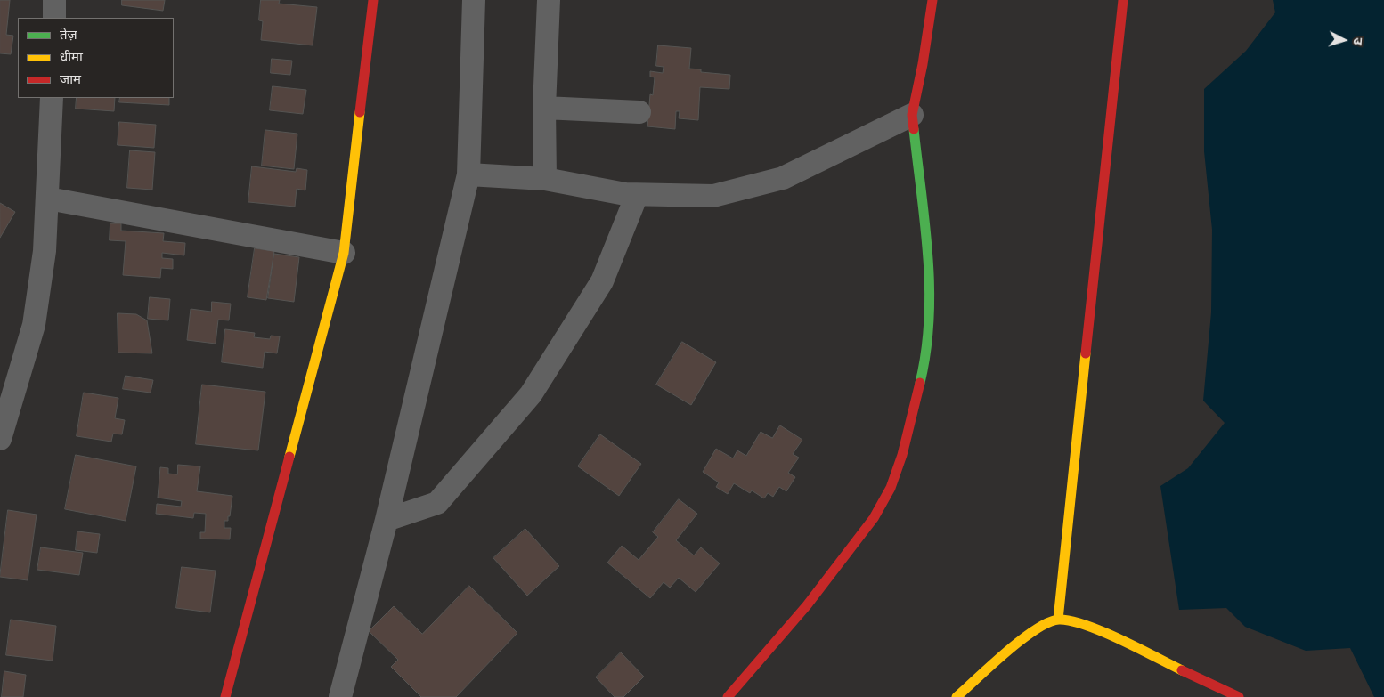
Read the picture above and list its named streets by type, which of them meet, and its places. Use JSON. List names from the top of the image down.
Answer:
{
  "legend": ["तेज़", "धीमा", "जाम"],
  "north": "right"
}
